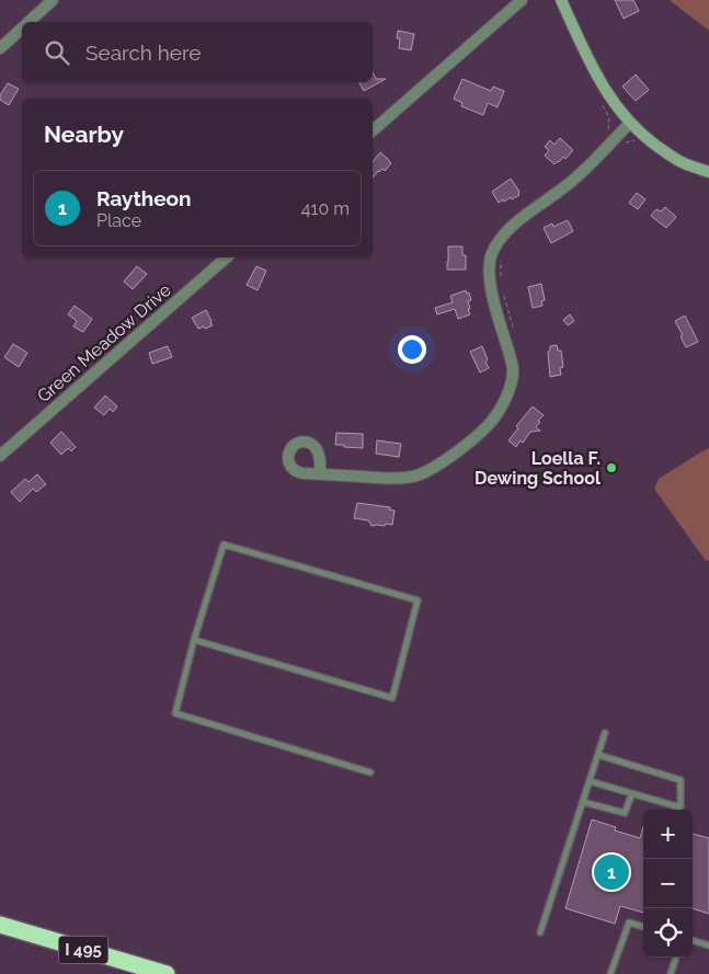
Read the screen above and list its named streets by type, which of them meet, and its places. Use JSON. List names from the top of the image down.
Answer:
{
  "streets": {
    "highway": ["I 495"],
    "street": ["Green Meadow Drive"]
  },
  "places": ["Loella F. Dewing School"],
  "page": {
    "search": "Search here",
    "heading": "Nearby",
    "list": [
      {
        "mark": "1",
        "name": "Raytheon",
        "note": "Place",
        "value": "410 m"
      }
    ],
    "map_buttons": ["+", "−"],
    "pins": "1"
  }
}
